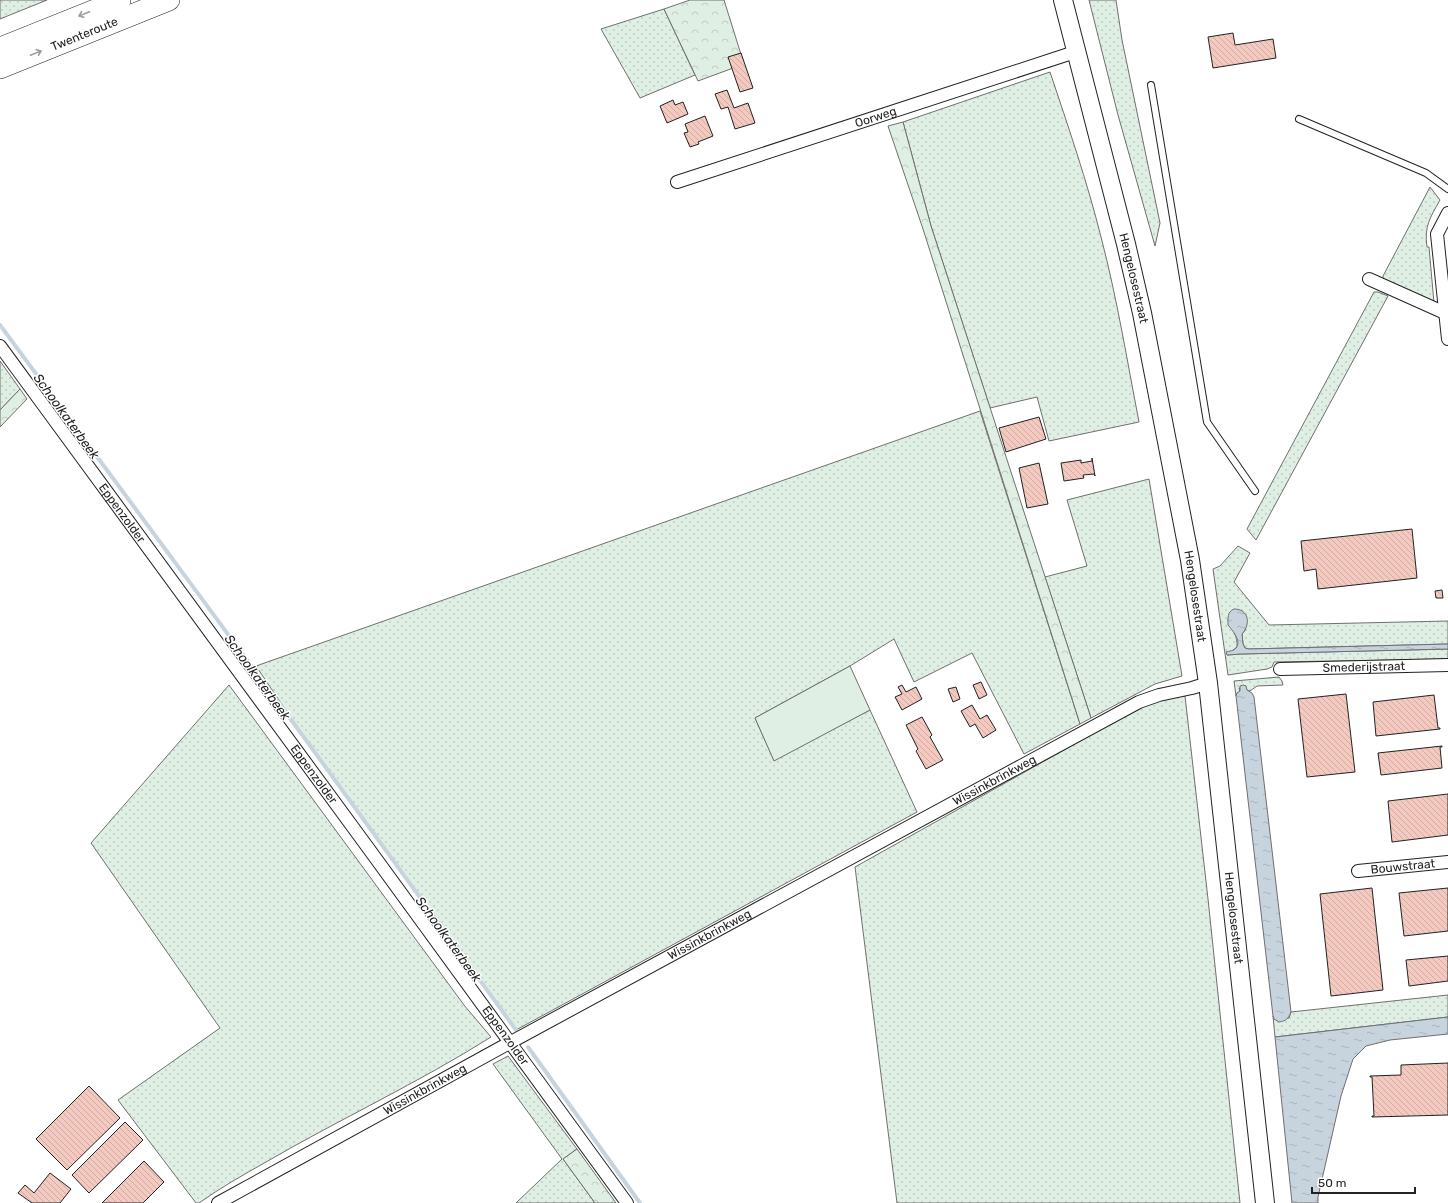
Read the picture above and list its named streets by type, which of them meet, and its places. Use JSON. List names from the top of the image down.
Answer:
{
  "streets": {
    "highway": ["Twenteroute"],
    "main road": ["Hengelosestraat"],
    "street": [
      "Oorweg",
      "Eppenzolder",
      "Smederijstraat",
      "Wissinkbrinkweg",
      "Bouwstraat"
    ]
  },
  "crossings": [
    ["Oorweg", "Hengelosestraat"],
    ["Hengelosestraat", "Wissinkbrinkweg"],
    ["Eppenzolder", "Wissinkbrinkweg"]
  ],
  "water": ["Schoolkaterbeek"],
  "scale_bar": "50 m"
}
